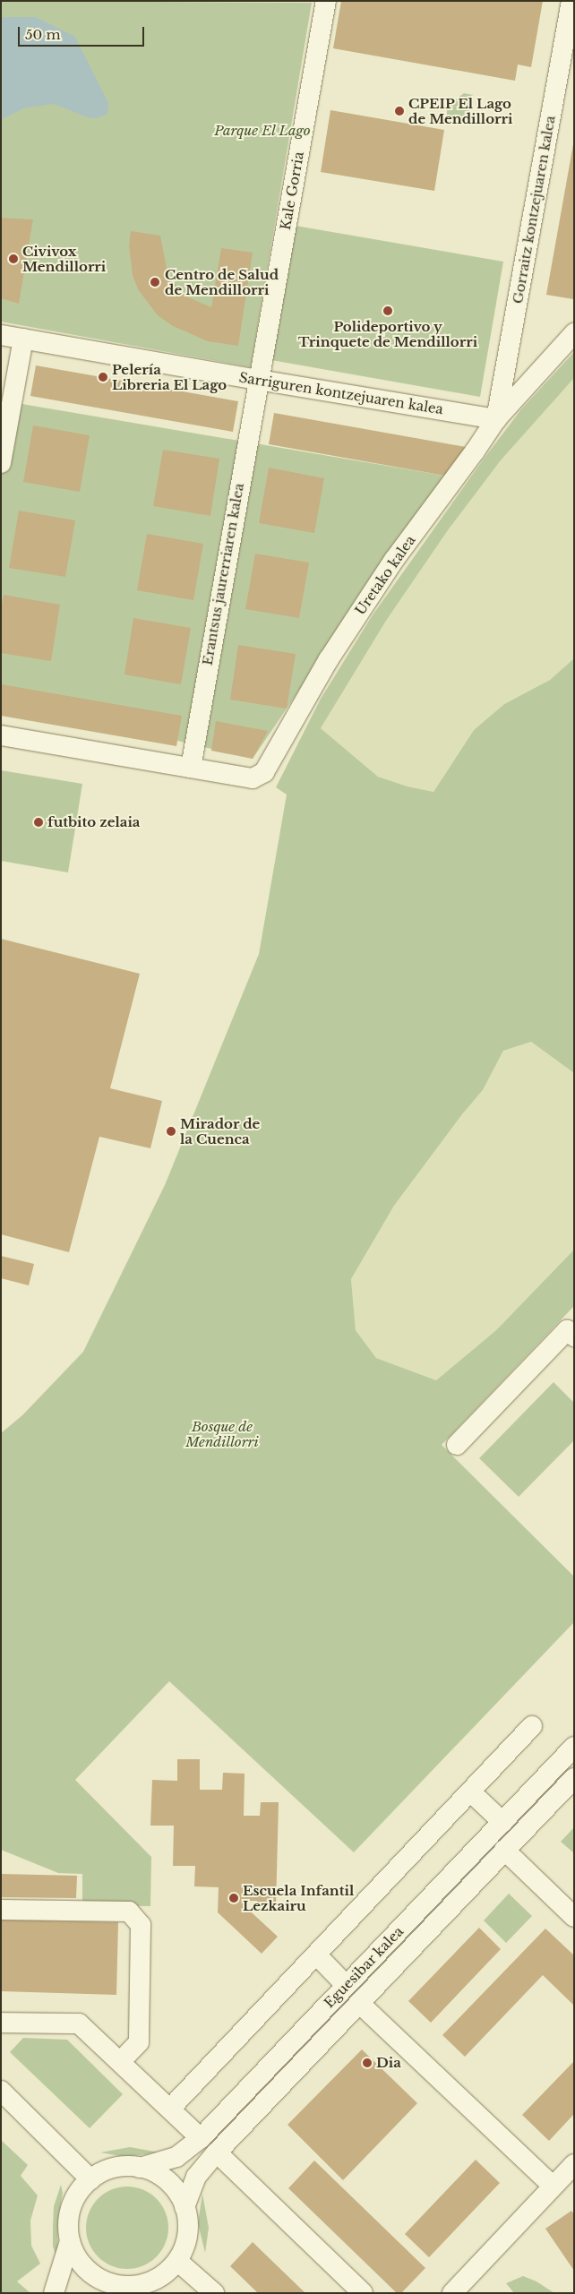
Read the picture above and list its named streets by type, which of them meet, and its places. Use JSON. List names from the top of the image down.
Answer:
{
  "streets": {
    "street": [
      "Kale Gorria",
      "Gorraitz kontzejuaren kalea",
      "Sarriguren kontzejuaren kalea",
      "Erantsus jaurerriaren kalea",
      "Uretako kalea",
      "Eguesibar kalea"
    ]
  },
  "crossings": [
    ["Kale Gorria", "Sarriguren kontzejuaren kalea"],
    ["Kale Gorria", "Erantsus jaurerriaren kalea"],
    ["Gorraitz kontzejuaren kalea", "Sarriguren kontzejuaren kalea"],
    ["Gorraitz kontzejuaren kalea", "Uretako kalea"],
    ["Sarriguren kontzejuaren kalea", "Erantsus jaurerriaren kalea"],
    ["Sarriguren kontzejuaren kalea", "Uretako kalea"],
    ["Erantsus jaurerriaren kalea", "Uretako kalea"]
  ],
  "parks": ["Parque El Lago", "Bosque de Mendillorri"],
  "places": [
    "CPEIP El Lago de Mendillorri",
    "Civivox Mendillorri",
    "Centro de Salud de Mendillorri",
    "Polideportivo y Trinquete de Mendillorri",
    "Pelería Libreria El Lago",
    "futbito zelaia",
    "Mirador de la Cuenca",
    "Escuela Infantil Lezkairu",
    "Dia"
  ],
  "scale_bar": "50 m"
}
